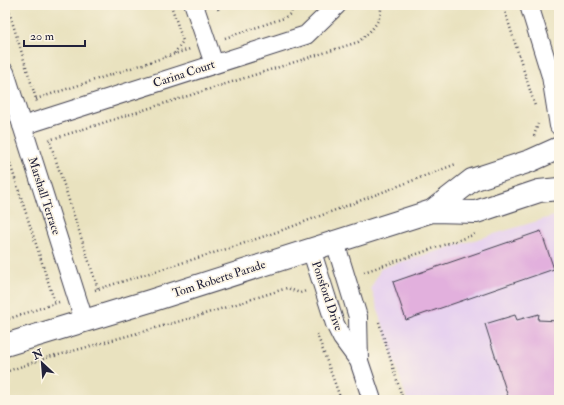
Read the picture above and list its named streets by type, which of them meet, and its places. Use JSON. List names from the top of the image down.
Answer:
{
  "streets": {
    "street": [
      "Carina Court",
      "Marshall Terrace",
      "Tom Roberts Parade",
      "Ponsford Drive"
    ]
  },
  "crossings": [
    ["Carina Court", "Marshall Terrace"],
    ["Marshall Terrace", "Tom Roberts Parade"],
    ["Tom Roberts Parade", "Ponsford Drive"]
  ],
  "scale_bar": "20 m",
  "north": "top left"
}
